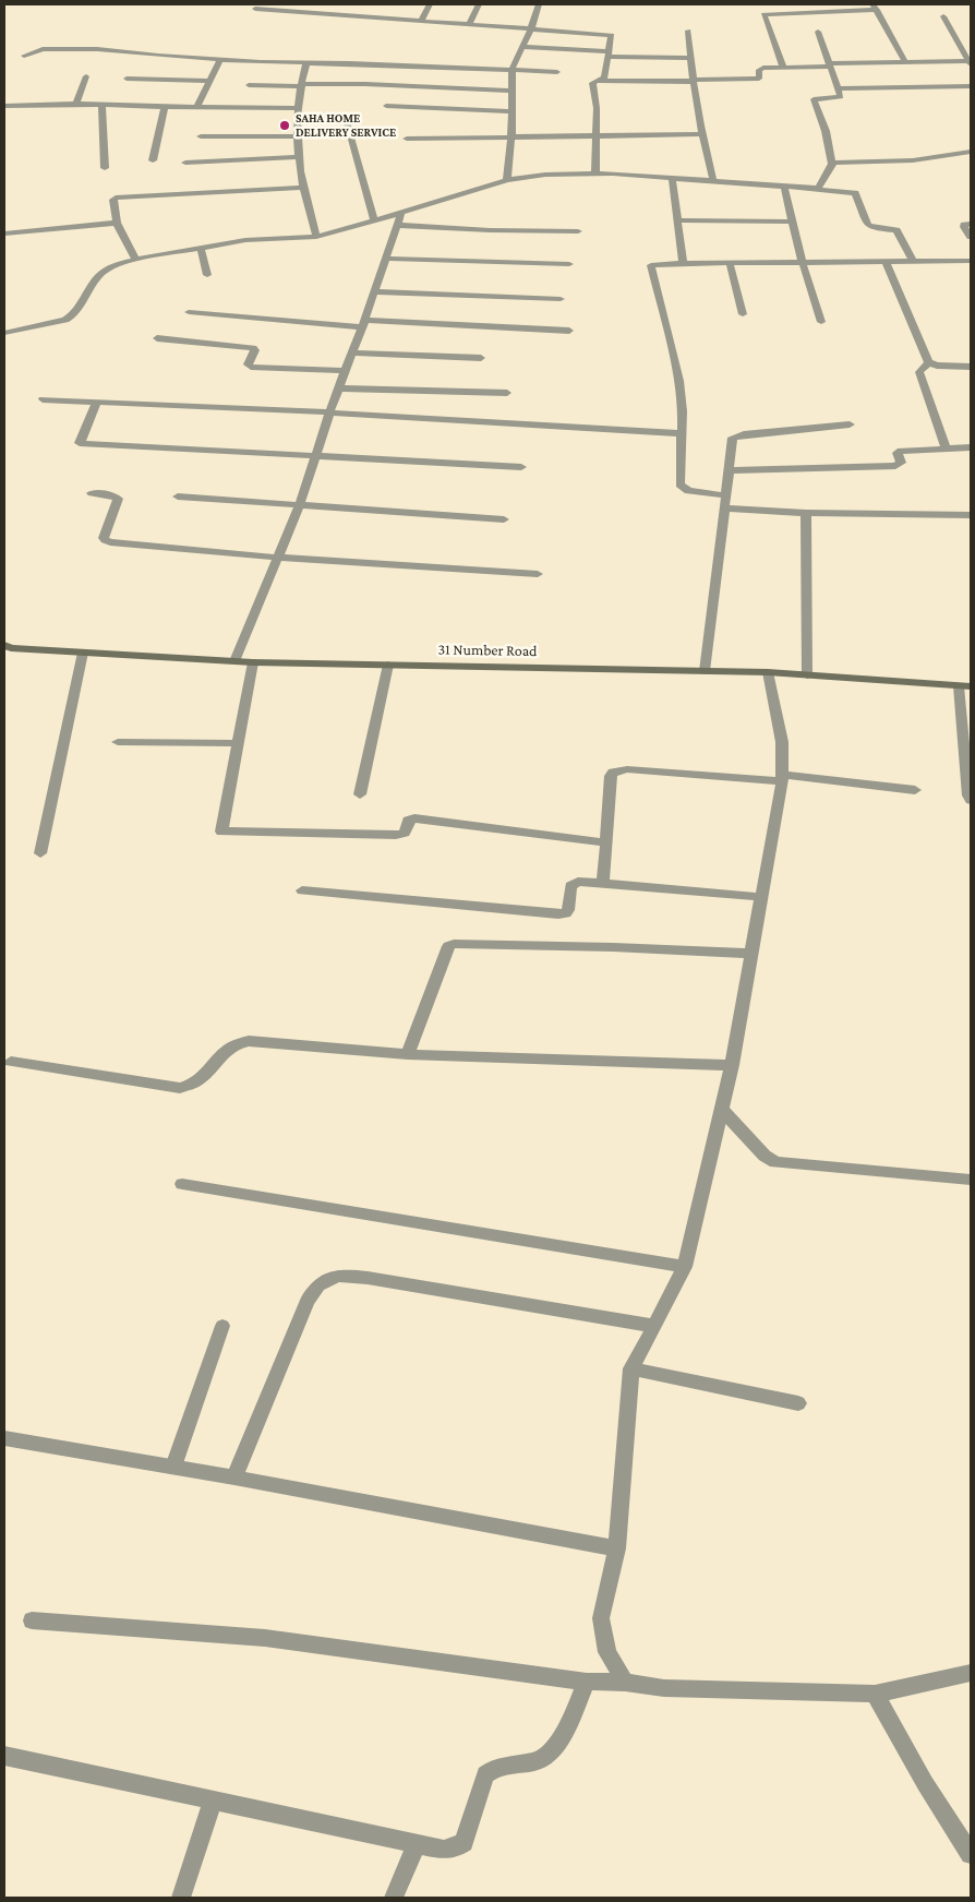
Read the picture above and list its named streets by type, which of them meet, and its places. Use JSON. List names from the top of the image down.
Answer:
{
  "streets": {
    "main road": ["31 Number Road"]
  },
  "places": ["SAHA HOME DELIVERY SERVICE"]
}
